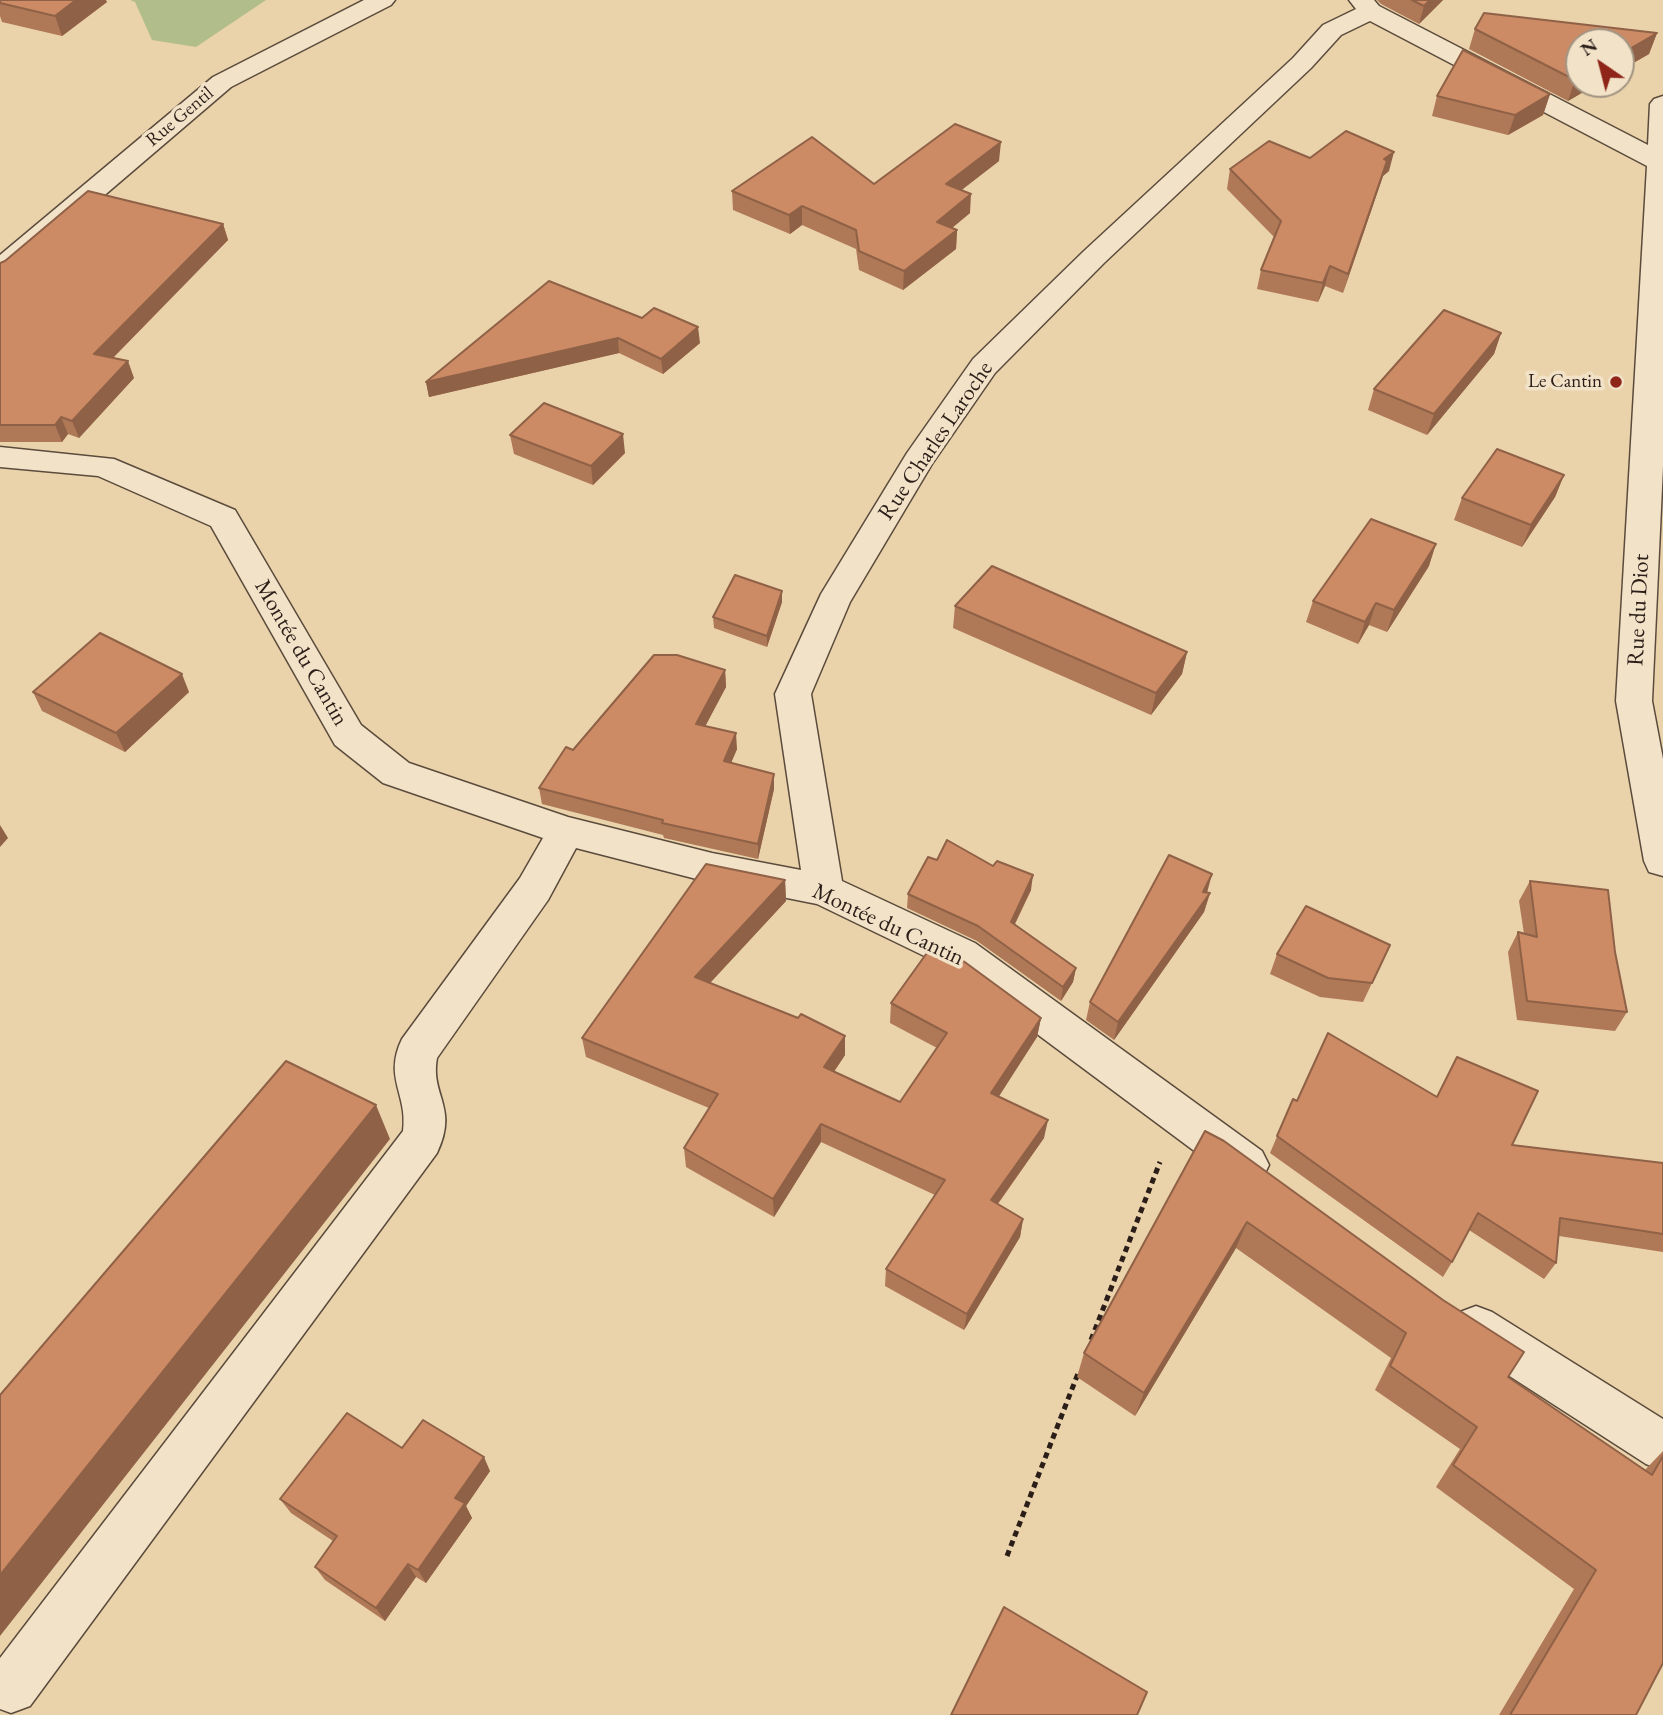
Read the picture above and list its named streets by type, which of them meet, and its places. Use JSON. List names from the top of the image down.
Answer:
{
  "streets": {
    "street": [
      "Rue Gentil",
      "Rue Charles Laroche",
      "Rue du Diot",
      "Montée du Cantin"
    ]
  },
  "crossings": [
    ["Rue Charles Laroche", "Montée du Cantin"]
  ],
  "places": ["Le Cantin"],
  "north": "top left"
}
